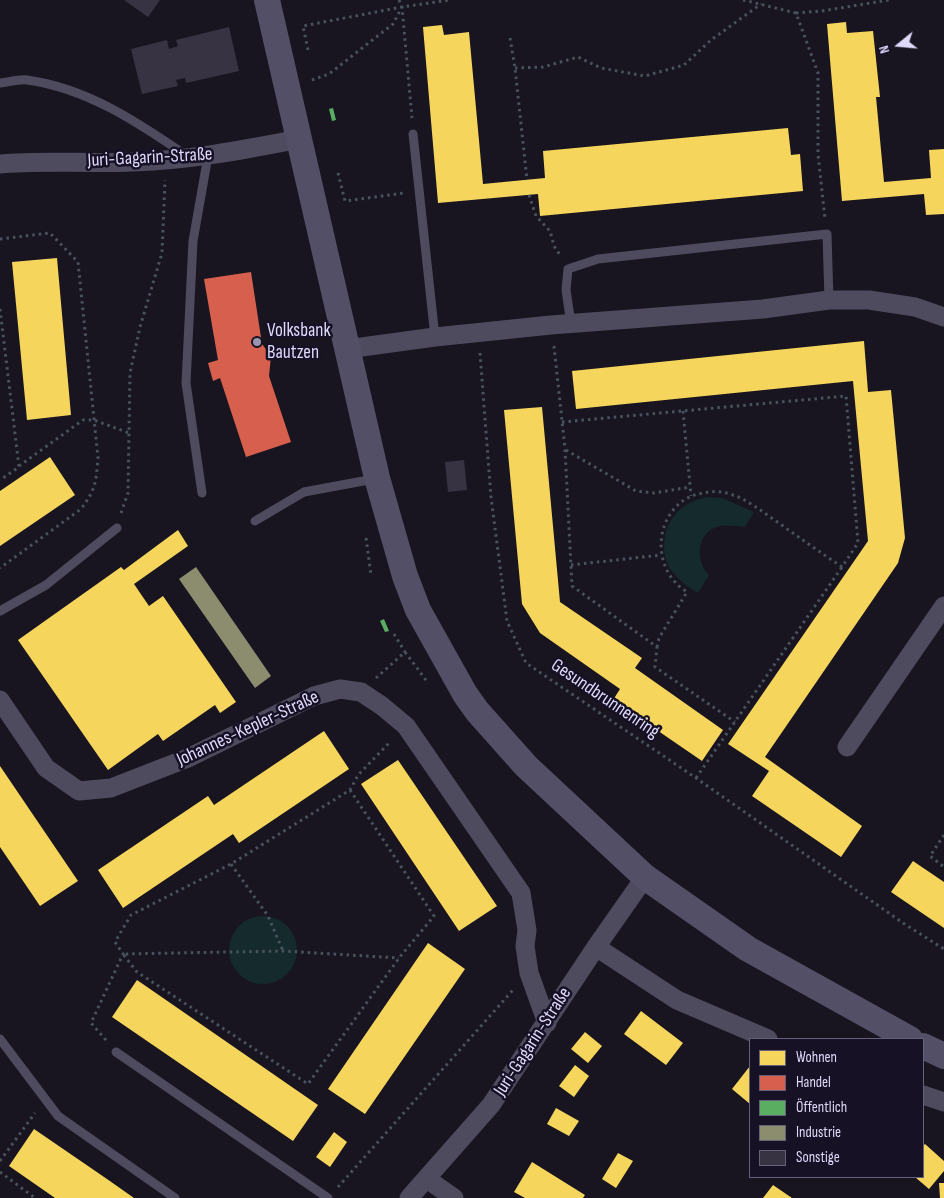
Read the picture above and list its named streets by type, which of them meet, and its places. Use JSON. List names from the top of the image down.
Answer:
{
  "streets": {
    "street": ["Juri-Gagarin-Straße", "Johannes-Kepler-Straße"],
    "path": ["Gesundbrunnenring"]
  },
  "places": ["Volksbank Bautzen"],
  "legend": [
    "Wohnen",
    "Handel",
    "Öffentlich",
    "Industrie",
    "Sonstige"
  ],
  "north": "left"
}
